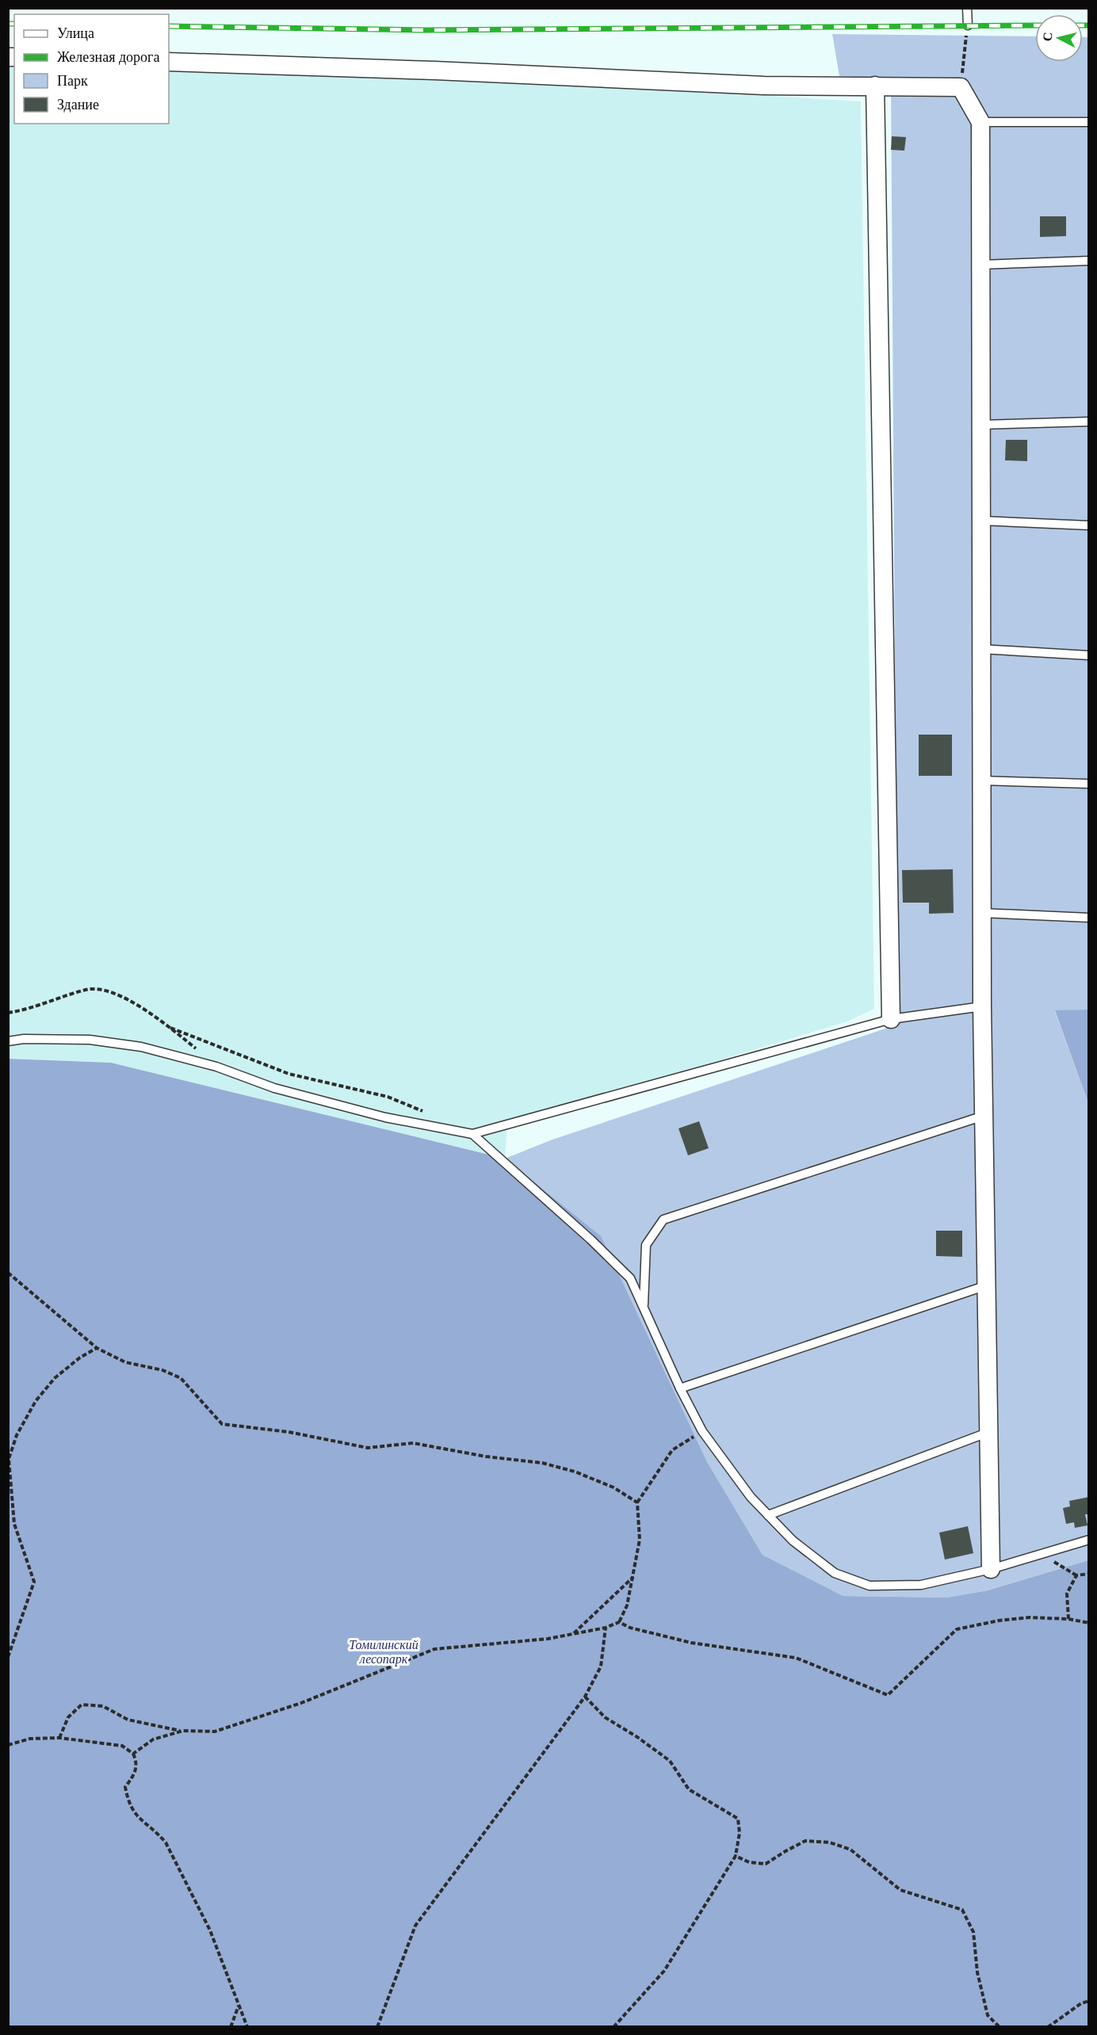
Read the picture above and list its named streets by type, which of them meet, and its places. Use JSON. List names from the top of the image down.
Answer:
{
  "parks": ["Томилинский лесопарк"],
  "legend": [
    "Улица",
    "Железная дорога",
    "Парк",
    "Здание"
  ],
  "north": "left"
}
